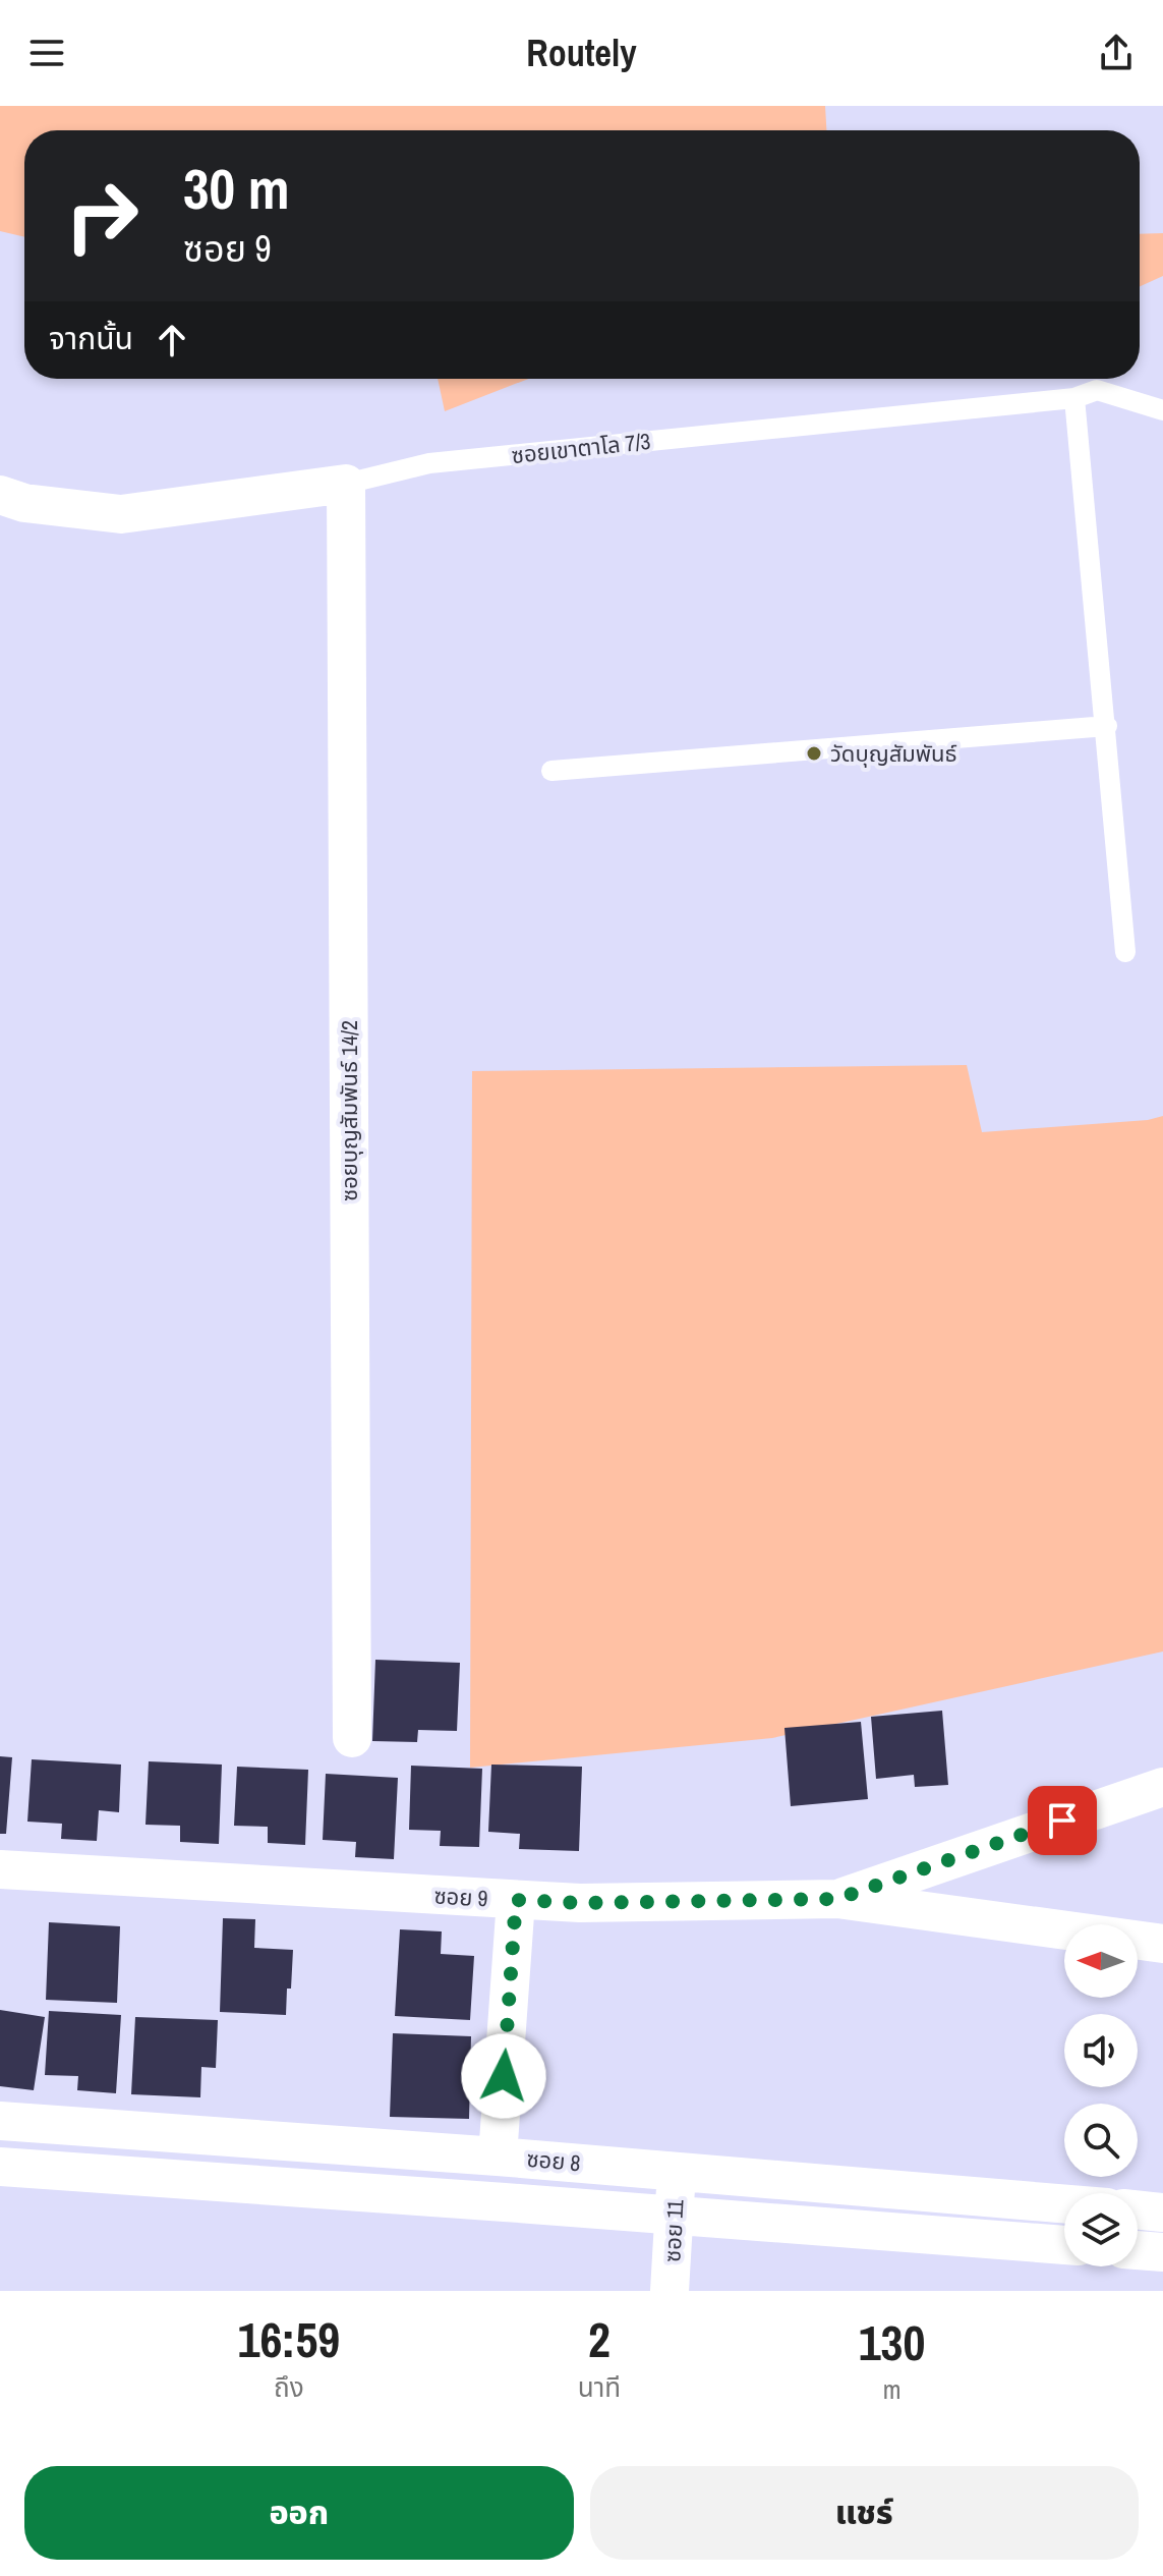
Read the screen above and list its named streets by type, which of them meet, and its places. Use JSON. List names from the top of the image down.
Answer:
{
  "streets": {
    "street": [
      "ซอยเขาตาโล 7/3",
      "ซอยบุญสัมพันธ์ 14/2",
      "ซอย 9",
      "ซอย 8",
      "ซอย 11"
    ]
  },
  "crossings": [
    ["ซอยเขาตาโล 7/3", "ซอยบุญสัมพันธ์ 14/2"],
    ["ซอย 8", "ซอย 11"]
  ],
  "places": ["วัดบุญสัมพันธ์"],
  "north": "left",
  "page": {
    "header": "Routely",
    "turn": ["30 m", "ซอย 9"],
    "then": "จากนั้น",
    "eta": [
      "16:59",
      "ถึง",
      "2",
      "นาที",
      "130",
      "m"
    ],
    "buttons": ["ออก", "แชร์"]
  }
}
